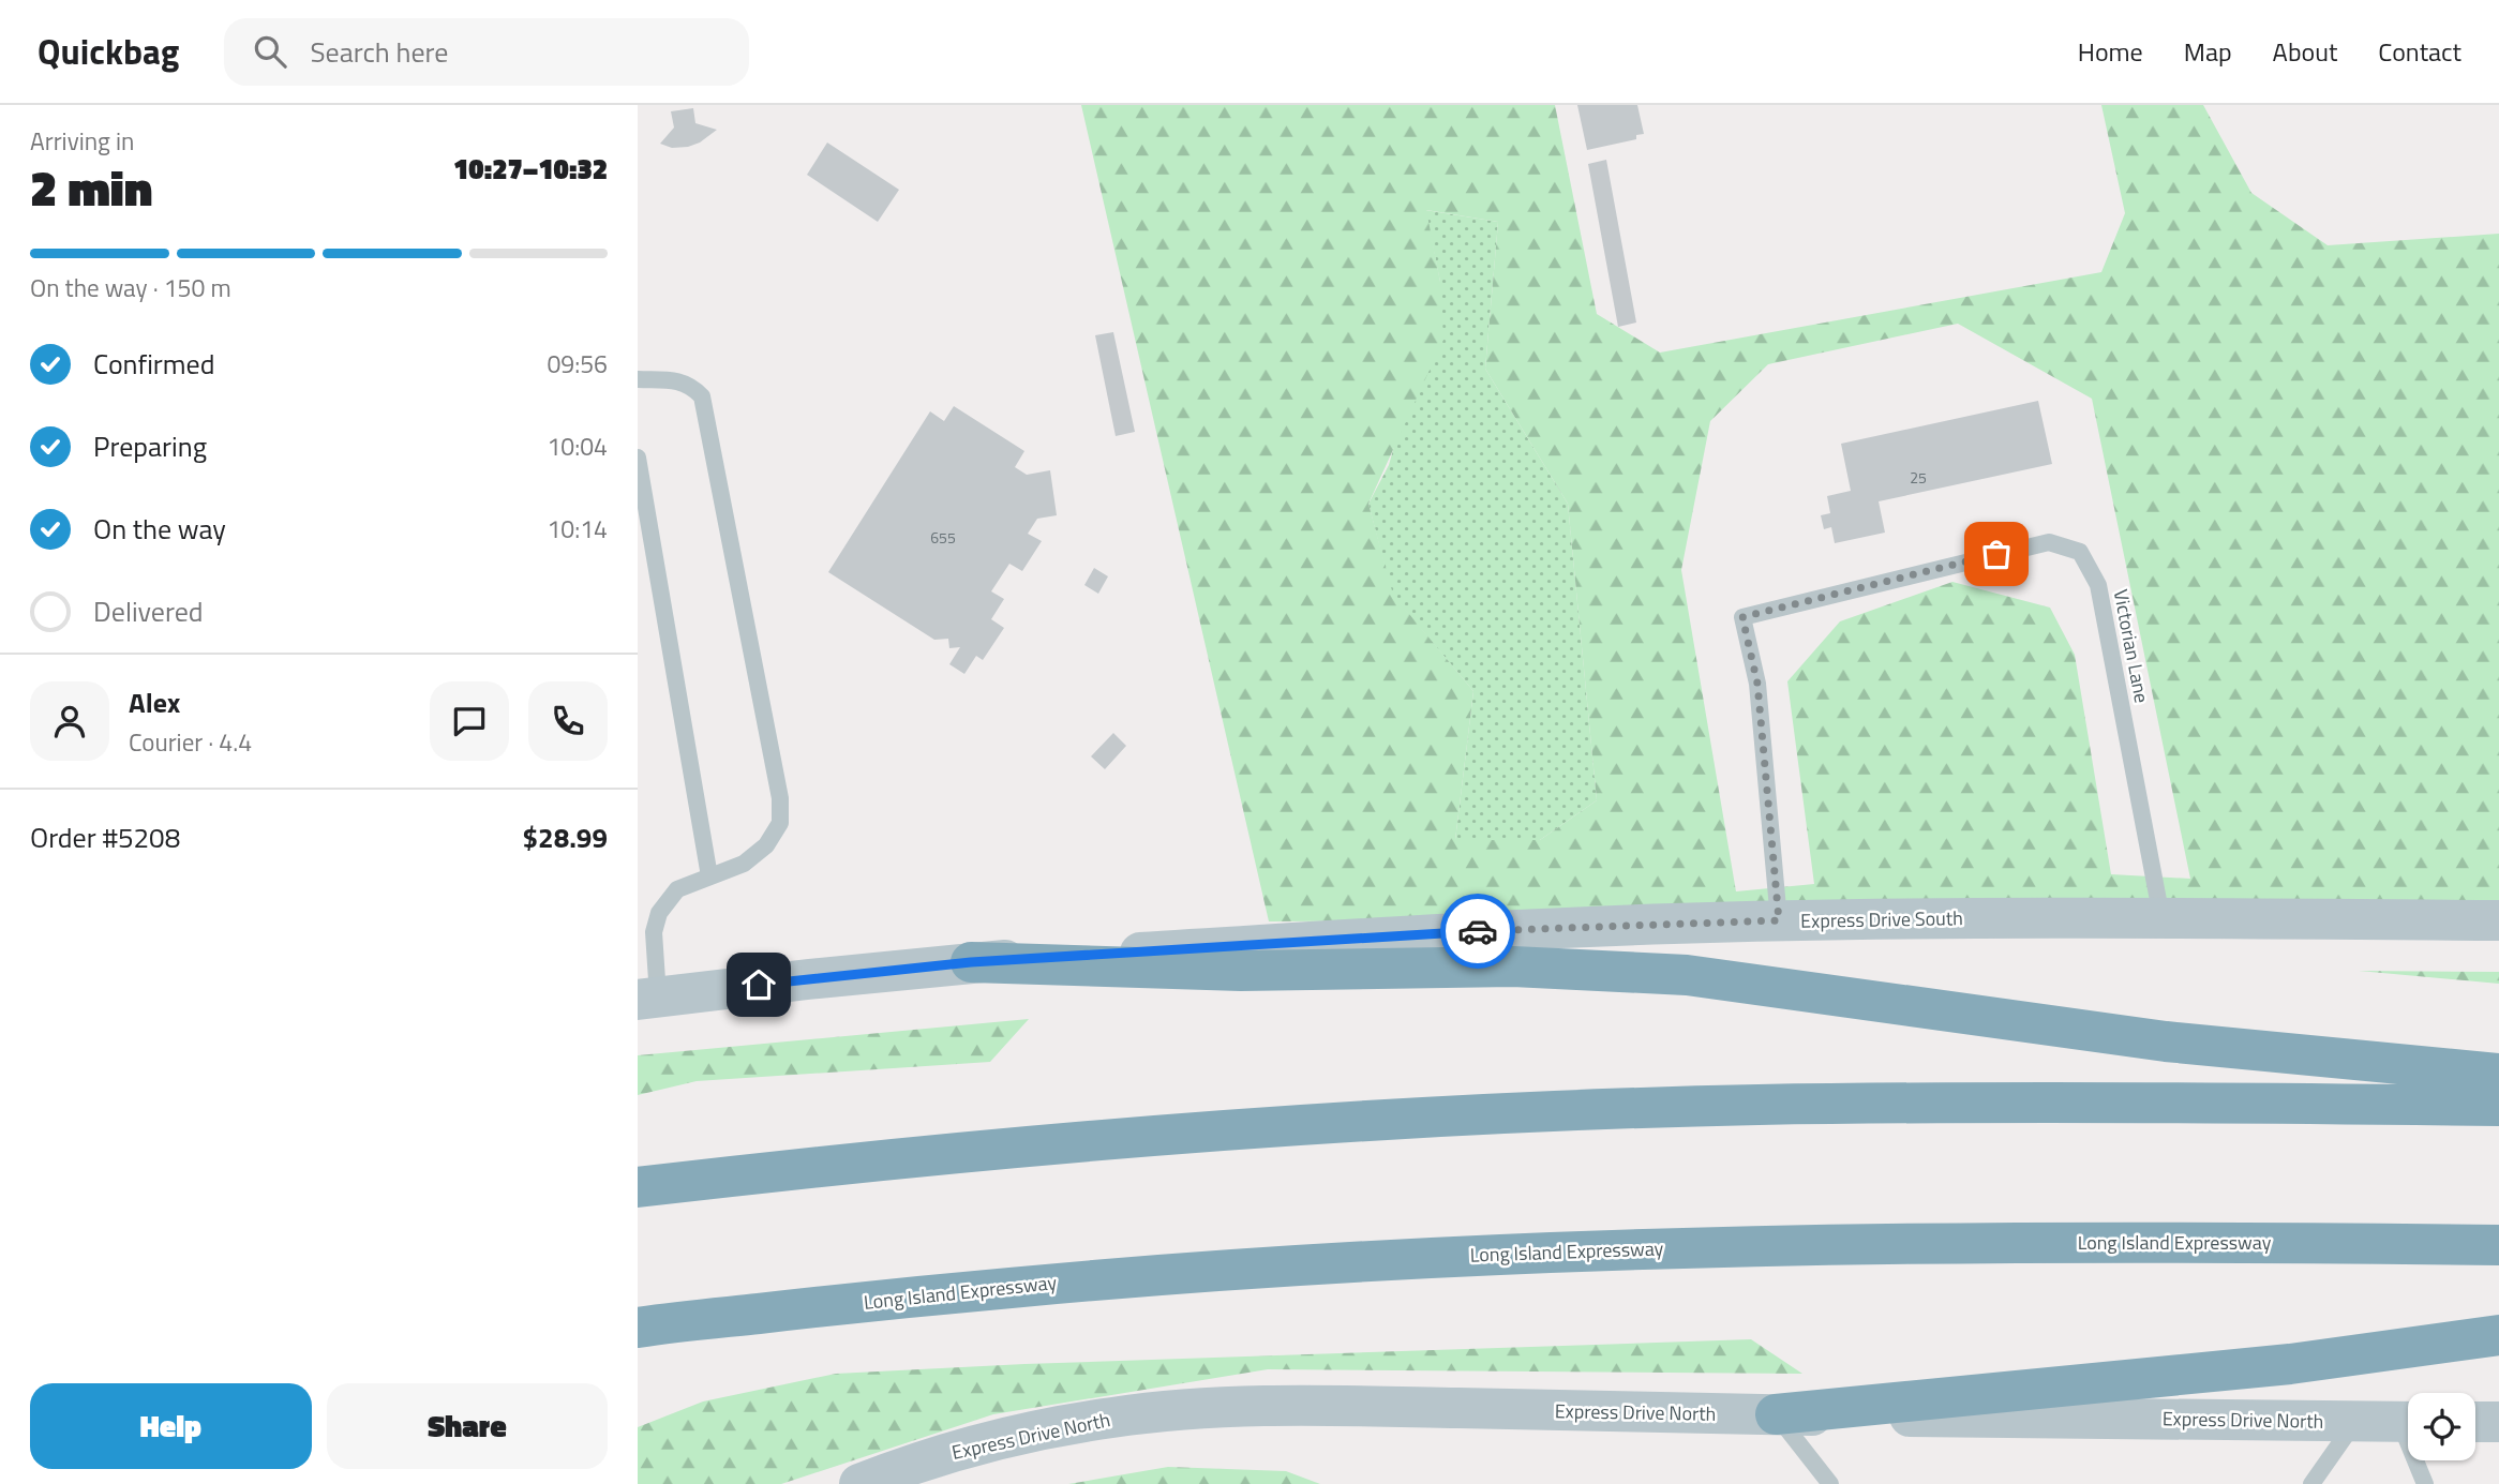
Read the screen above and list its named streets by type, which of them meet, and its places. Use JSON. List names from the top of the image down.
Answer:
{
  "streets": {
    "highway": ["Long Island Expressway"],
    "main road": ["Express Drive South", "Express Drive North"],
    "lane": ["Victorian Lane"]
  },
  "crossings": [
    ["Victorian Lane", "Express Drive South"]
  ],
  "house_numbers": ["25", "655"],
  "page": {
    "header": "Quickbag",
    "search": "Search here",
    "nav": [
      "Home",
      "Map",
      "About",
      "Contact"
    ],
    "heading": ["2 min", "Arriving in", "10:27–10:32"],
    "panel": [
      "Alex",
      "Courier · 4.4",
      "Order #5208",
      "$28.99"
    ],
    "bar": "On the way · 150 m",
    "list": [
      ["Confirmed", "09:56"],
      ["Preparing", "10:04"],
      ["On the way", "10:14"],
      "Delivered"
    ],
    "buttons": ["Help", "Share"]
  }
}
